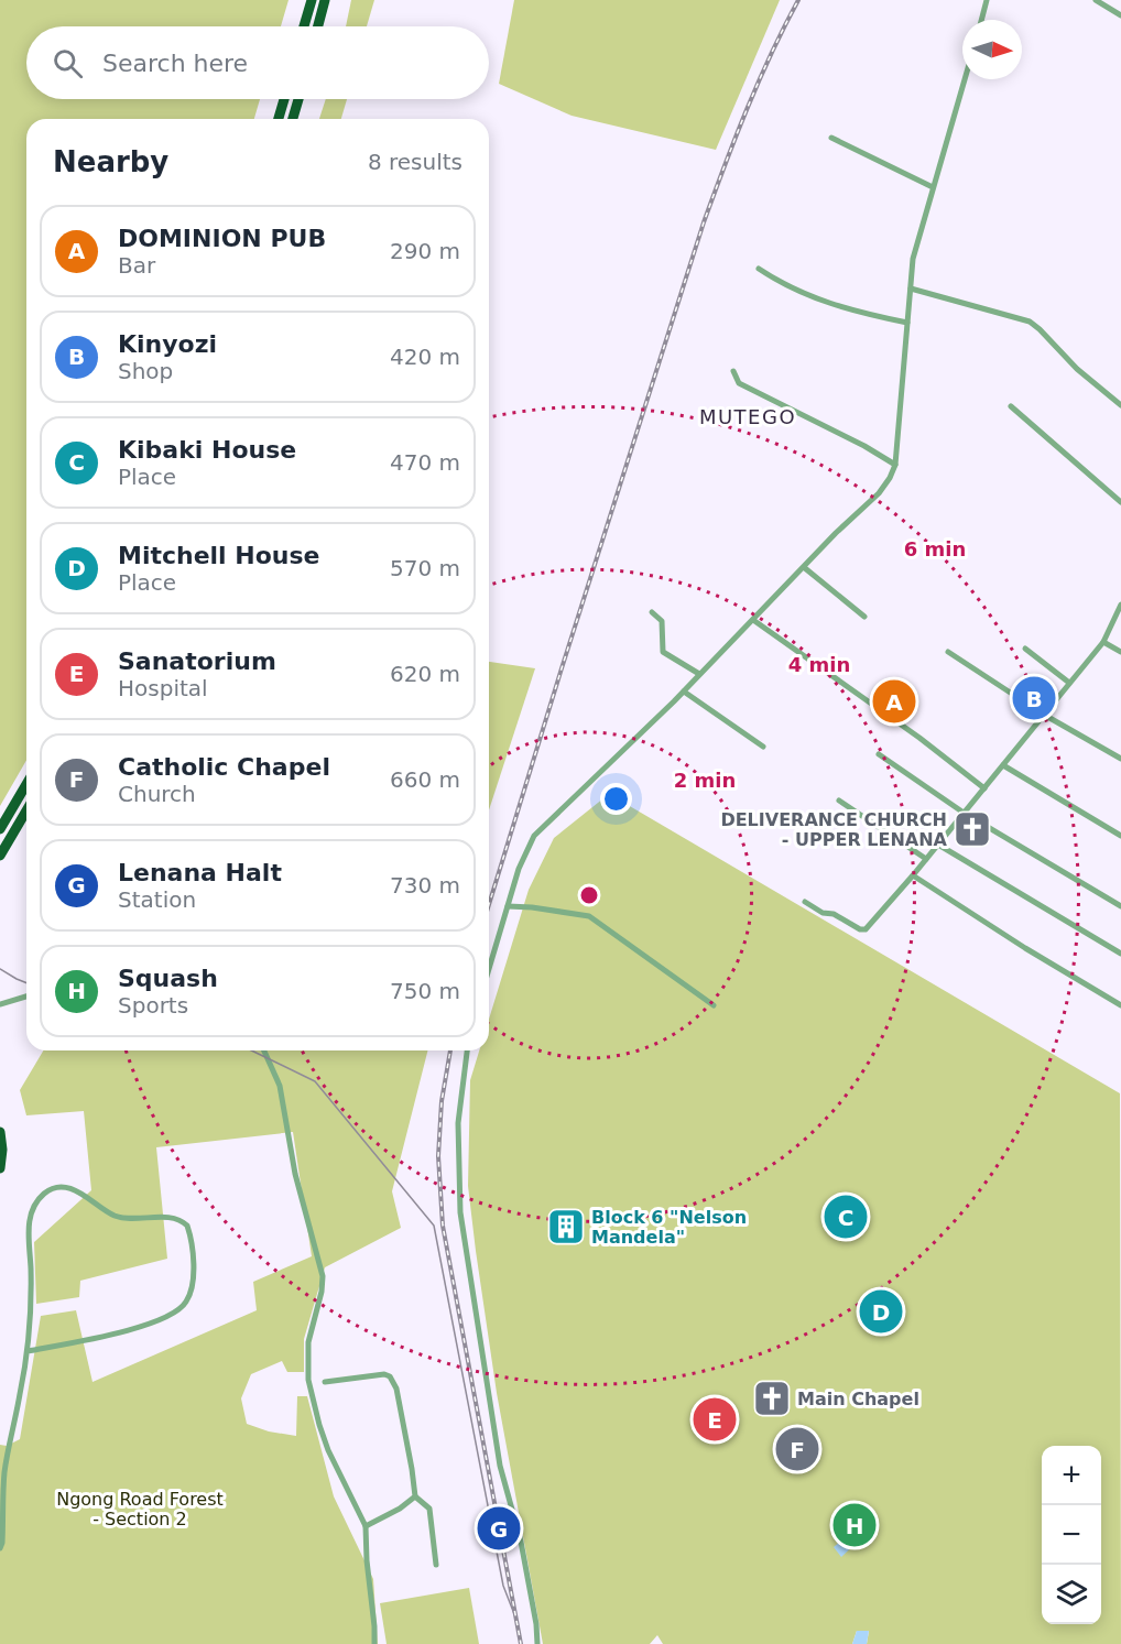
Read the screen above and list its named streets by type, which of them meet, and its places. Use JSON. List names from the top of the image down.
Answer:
{
  "districts": ["MUTEGO"],
  "parks": ["Ngong Road Forest - Section 2"],
  "places": {
    "church": ["DELIVERANCE CHURCH - UPPER LENANA", "Main Chapel"],
    "building": ["Block 6 \"Nelson Mandela\""]
  },
  "north": "right",
  "page": {
    "search": "Search here",
    "heading": ["Nearby", "8 results"],
    "list": [
      {
        "mark": "A",
        "name": "DOMINION PUB",
        "note": "Bar",
        "value": "290 m"
      },
      {
        "mark": "B",
        "name": "Kinyozi",
        "note": "Shop",
        "value": "420 m"
      },
      {
        "mark": "C",
        "name": "Kibaki House",
        "note": "Place",
        "value": "470 m"
      },
      {
        "mark": "D",
        "name": "Mitchell House",
        "note": "Place",
        "value": "570 m"
      },
      {
        "mark": "E",
        "name": "Sanatorium",
        "note": "Hospital",
        "value": "620 m"
      },
      {
        "mark": "F",
        "name": "Catholic Chapel",
        "note": "Church",
        "value": "660 m"
      },
      {
        "mark": "G",
        "name": "Lenana Halt",
        "note": "Station",
        "value": "730 m"
      },
      {
        "mark": "H",
        "name": "Squash",
        "note": "Sports",
        "value": "750 m"
      }
    ],
    "pins": [
      "B",
      "A",
      "C",
      "D",
      "E",
      "F",
      "H",
      "G"
    ],
    "map_buttons": ["+", "−"]
  },
  "rings": ["6 min", "4 min", "2 min"]
}
